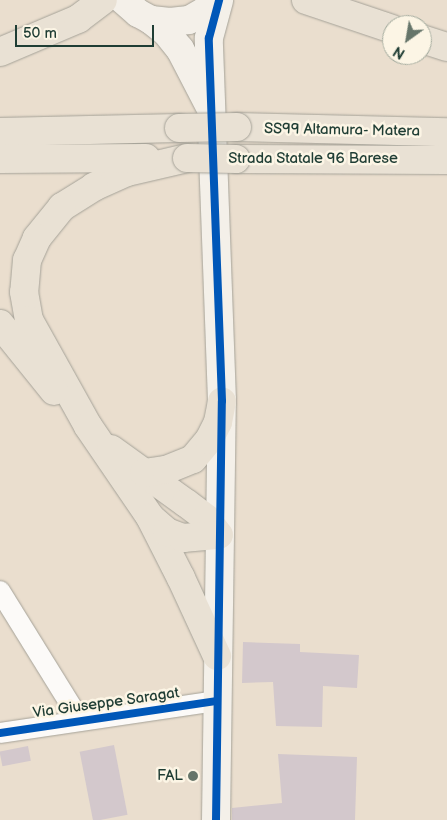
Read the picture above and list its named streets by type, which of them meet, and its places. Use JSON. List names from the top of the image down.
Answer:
{
  "streets": {
    "highway": ["SS99 Altamura- Matera", "Strada Statale 96 Barese"],
    "street": ["Via Giuseppe Saragat"]
  },
  "places": ["FAL"],
  "scale_bar": "50 m",
  "north": "bottom left"
}
